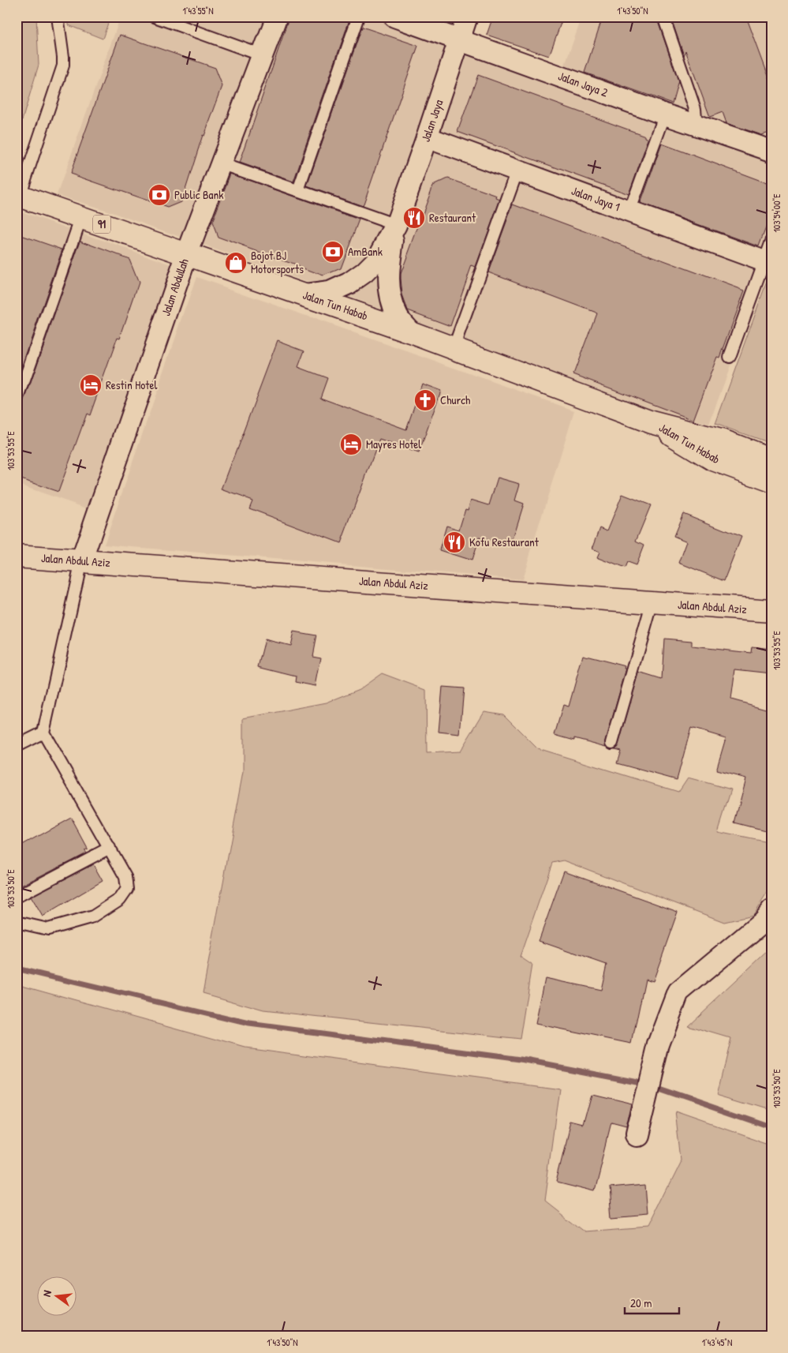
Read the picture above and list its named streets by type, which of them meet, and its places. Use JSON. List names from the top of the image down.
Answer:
{
  "streets": {
    "main road": ["91", "Jalan Tun Habab", "Jalan Abdul Aziz"],
    "street": [
      "Jalan Jaya 2",
      "Jalan Jaya",
      "Jalan Jaya 1",
      "Jalan Abdullah"
    ]
  },
  "crossings": [
    ["Jalan Jaya 2", "Jalan Jaya"],
    ["Jalan Jaya", "Jalan Jaya 1"],
    ["Jalan Jaya", "Jalan Tun Habab"],
    ["Jalan Abdullah", "Jalan Tun Habab"],
    ["Jalan Abdullah", "Jalan Abdul Aziz"]
  ],
  "places": {
    "bank": ["Public Bank", "AmBank"],
    "restaurant": ["Restaurant", "Kofu Restaurant"],
    "shop": ["Bojot BJ Motorsports"],
    "hotel": ["Restin Hotel", "Mayres Hotel"],
    "church": ["Church"]
  },
  "scale_bar": "20 m",
  "north": "left",
  "coordinates": [
    "1°43'55\"N",
    "1°43'50\"N",
    "103°54'00\"E",
    "103°53'55\"E",
    "103°53'50\"E",
    "1°43'45\"N"
  ]
}
